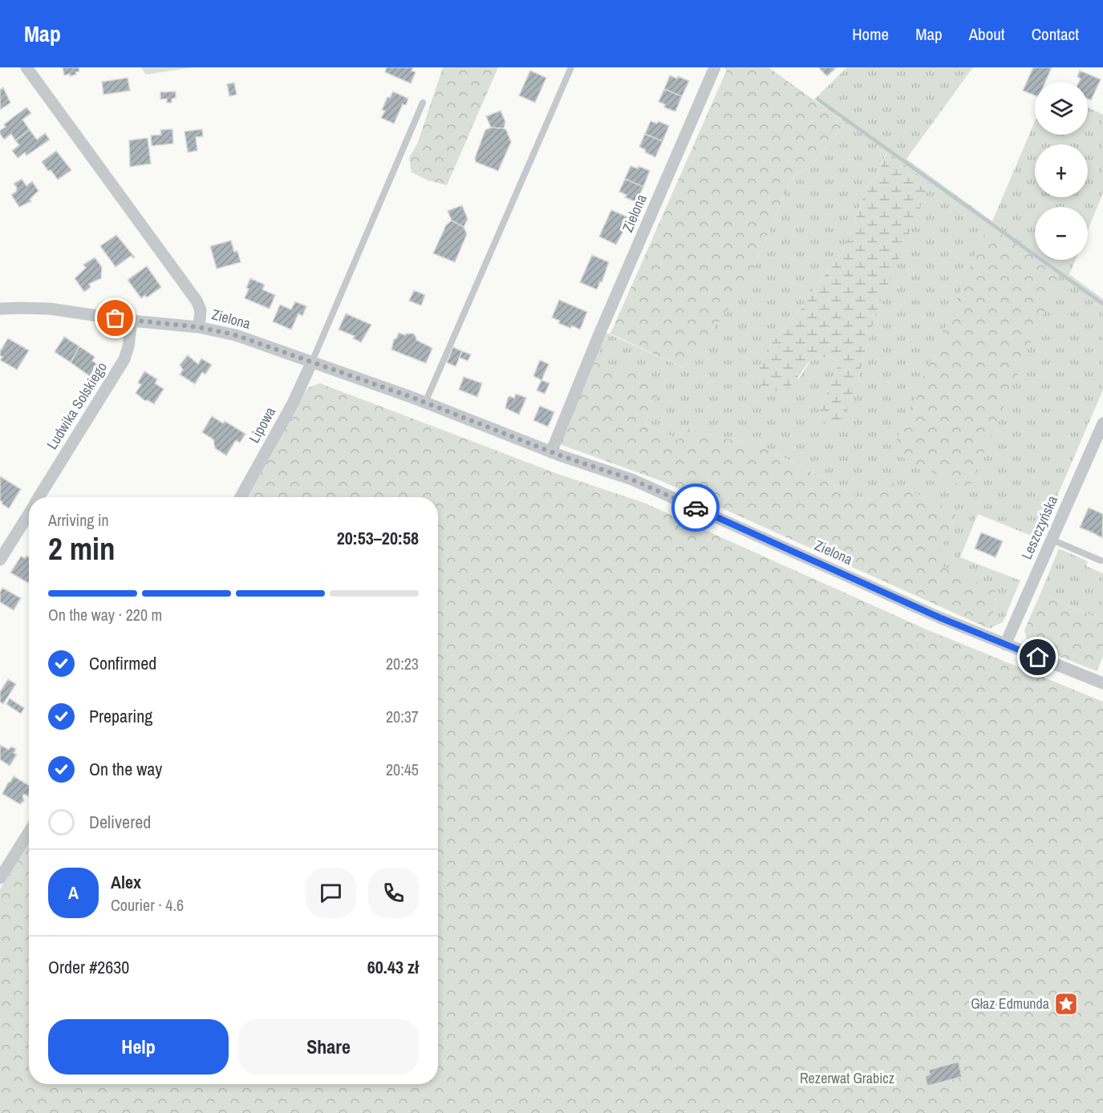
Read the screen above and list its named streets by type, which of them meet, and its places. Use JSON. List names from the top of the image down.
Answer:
{
  "streets": {
    "street": [
      "Zielona",
      "Ludwika Solskiego",
      "Lipowa",
      "Leszczyńska"
    ]
  },
  "crossings": [
    ["Zielona", "Lipowa"],
    ["Zielona", "Leszczyńska"]
  ],
  "parks": ["Rezerwat Grabicz"],
  "places": {
    "place": ["Głaz Edmunda"]
  },
  "page": {
    "header": "Map",
    "nav": [
      "Home",
      "Map",
      "About",
      "Contact"
    ],
    "map_buttons": ["+", "−"],
    "heading": ["2 min", "Arriving in", "20:53–20:58"],
    "panel": [
      "Alex",
      "Courier · 4.6",
      "Order #2630",
      "60.43 zł"
    ],
    "bar": "On the way · 220 m",
    "list": [
      ["Confirmed", "20:23"],
      ["Preparing", "20:37"],
      ["On the way", "20:45"],
      "Delivered"
    ],
    "round": "A",
    "buttons": ["Help", "Share"]
  }
}
